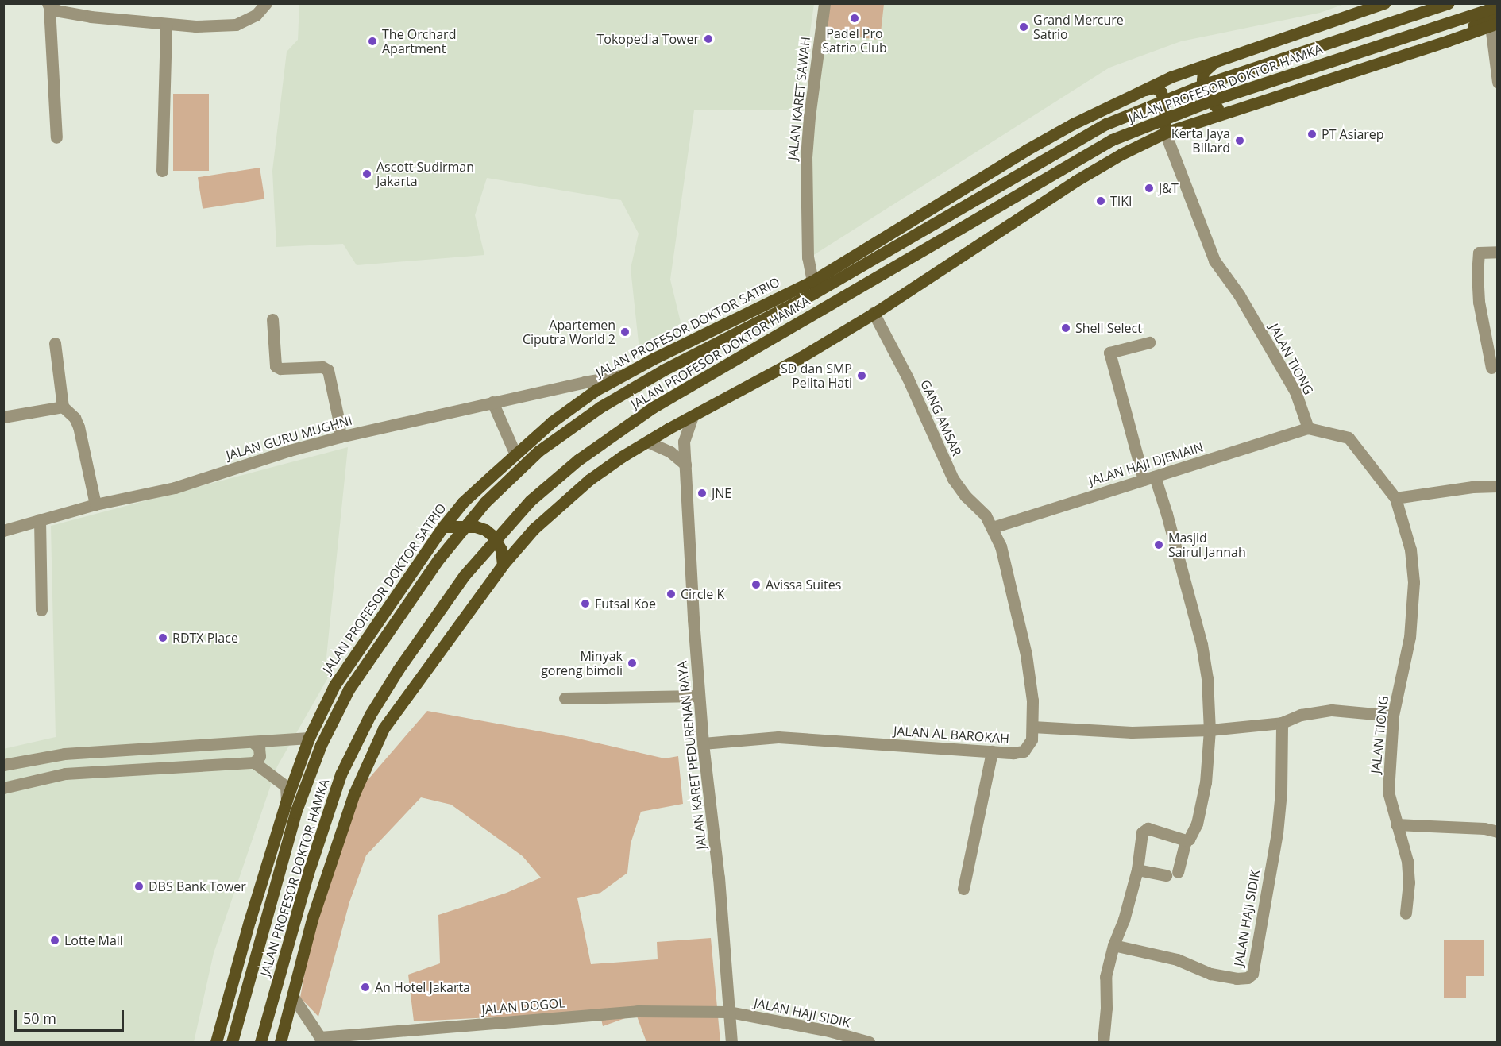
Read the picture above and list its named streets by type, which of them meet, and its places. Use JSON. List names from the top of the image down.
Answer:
{
  "streets": {
    "main road": ["JALAN PROFESOR DOKTOR HAMKA", "JALAN PROFESOR DOKTOR SATRIO"],
    "street": [
      "JALAN KARET SAWAH",
      "JALAN TIONG",
      "GANG AMSAR",
      "JALAN GURU MUGHNI",
      "JALAN HAJI DJEMAIN",
      "JALAN AL BAROKAH",
      "JALAN KARET PEDURENAN RAYA",
      "JALAN HAJI SIDIK",
      "JALAN DOGOL"
    ]
  },
  "crossings": [
    ["JALAN KARET SAWAH", "JALAN PROFESOR DOKTOR SATRIO"],
    ["JALAN PROFESOR DOKTOR SATRIO", "JALAN GURU MUGHNI"],
    ["JALAN TIONG", "JALAN HAJI DJEMAIN"],
    ["GANG AMSAR", "JALAN HAJI DJEMAIN"],
    ["GANG AMSAR", "JALAN AL BAROKAH"],
    ["JALAN HAJI DJEMAIN", "JALAN AL BAROKAH"],
    ["JALAN AL BAROKAH", "JALAN KARET PEDURENAN RAYA"],
    ["JALAN KARET PEDURENAN RAYA", "JALAN HAJI SIDIK"],
    ["JALAN KARET PEDURENAN RAYA", "JALAN DOGOL"],
    ["JALAN HAJI SIDIK", "JALAN DOGOL"]
  ],
  "places": [
    "Padel Pro Satrio Club",
    "Grand Mercure Satrio",
    "Tokopedia Tower",
    "The Orchard Apartment",
    "PT Asiarep",
    "Kerta Jaya Billard",
    "Ascott Sudirman Jakarta",
    "J&T",
    "TIKI",
    "Shell Select",
    "Apartemen Ciputra World 2",
    "SD dan SMP Pelita Hati",
    "JNE",
    "Masjid Sairul Jannah",
    "Avissa Suites",
    "Circle K",
    "Futsal Koe",
    "RDTX Place",
    "Minyak goreng bimoli",
    "DBS Bank Tower",
    "Lotte Mall",
    "An Hotel Jakarta"
  ],
  "scale_bar": "50 m"
}
